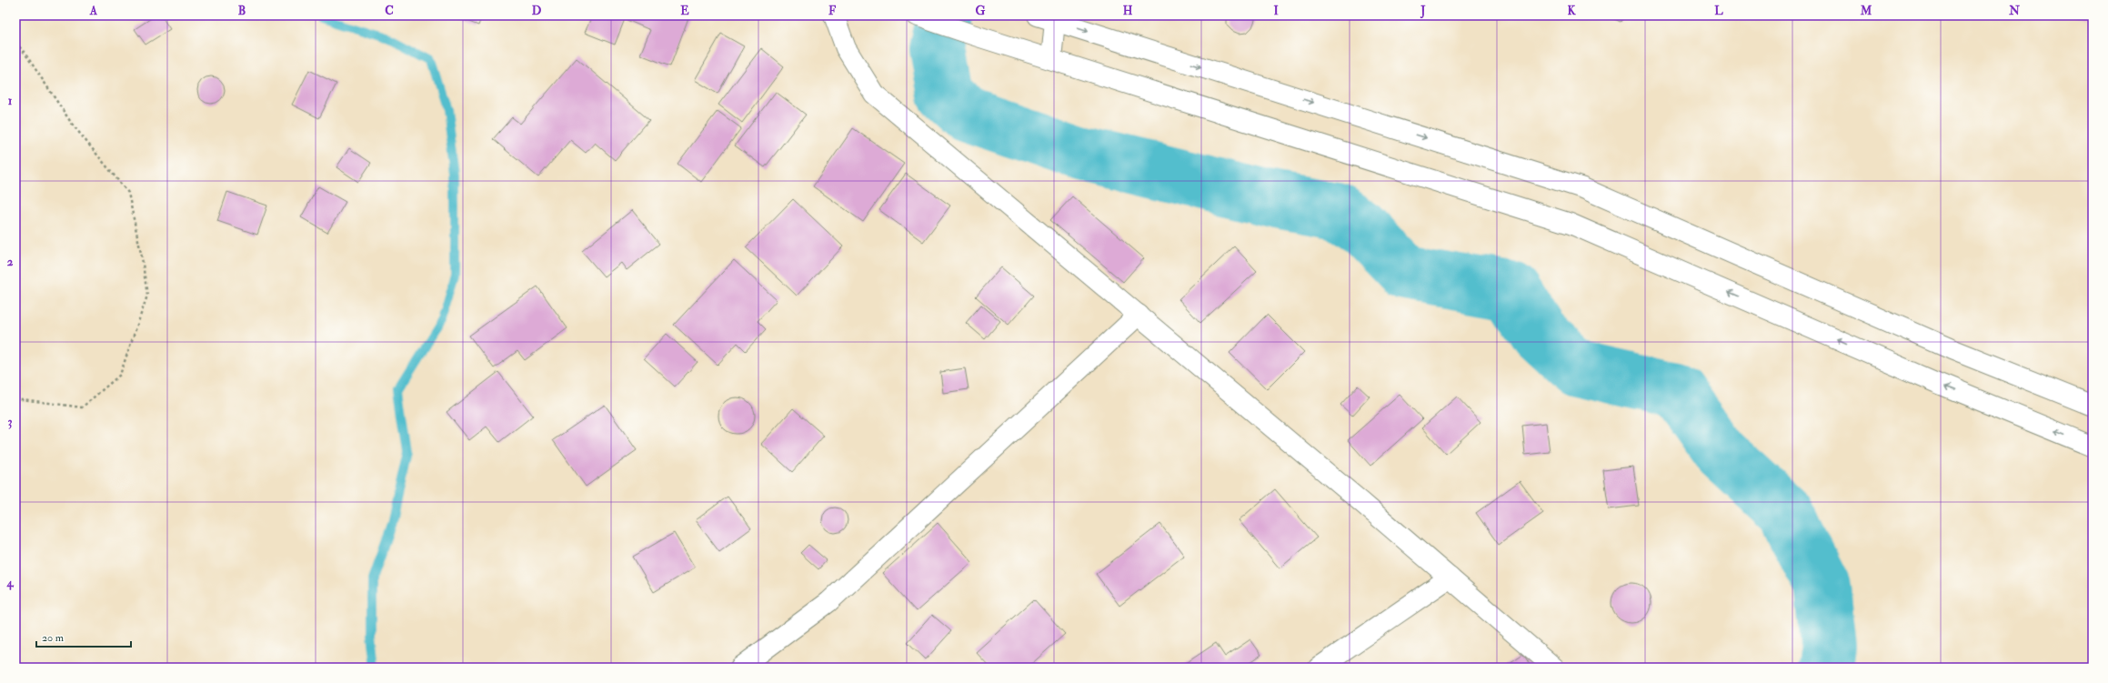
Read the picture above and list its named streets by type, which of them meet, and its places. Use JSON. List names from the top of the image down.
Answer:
{
  "scale_bar": "20 m",
  "grid": {
    "columns": [
      "A",
      "B",
      "C",
      "D",
      "E",
      "F",
      "G",
      "H",
      "I",
      "J",
      "K",
      "L",
      "M",
      "N"
    ],
    "rows": [
      "1",
      "2",
      "3",
      "4"
    ]
  }
}
